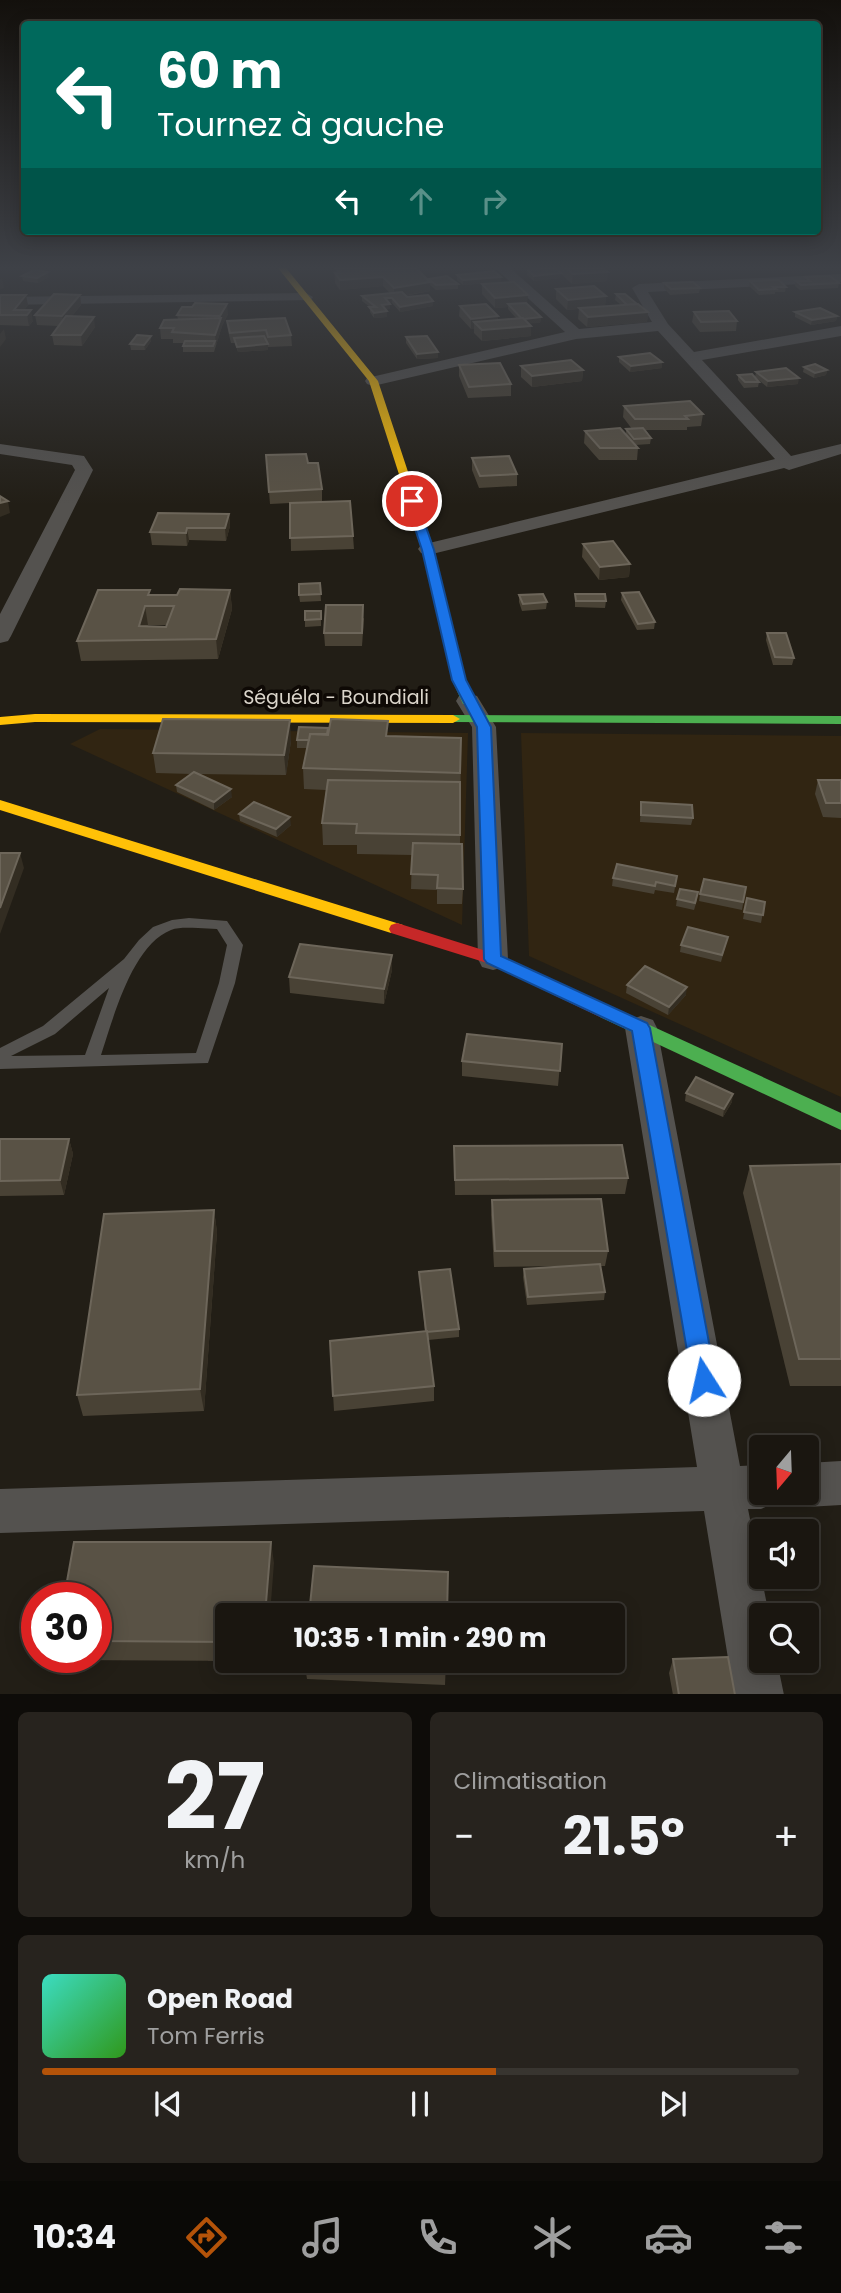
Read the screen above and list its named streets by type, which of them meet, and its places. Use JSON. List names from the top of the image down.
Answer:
{
  "streets": {
    "main road": ["Séguéla - Boundiali"]
  },
  "north": "bottom",
  "page": {
    "turn": ["60 m", "Tournez à gauche"],
    "limit": "30",
    "trip": "10:35 · 1 min · 290 m",
    "tile": [
      ["27", "km/h"],
      "Climatisation"
    ],
    "heat": ["−", "21.5°", "+"],
    "song": ["Open Road", "Tom Ferris"],
    "tabs": "10:34"
  }
}
